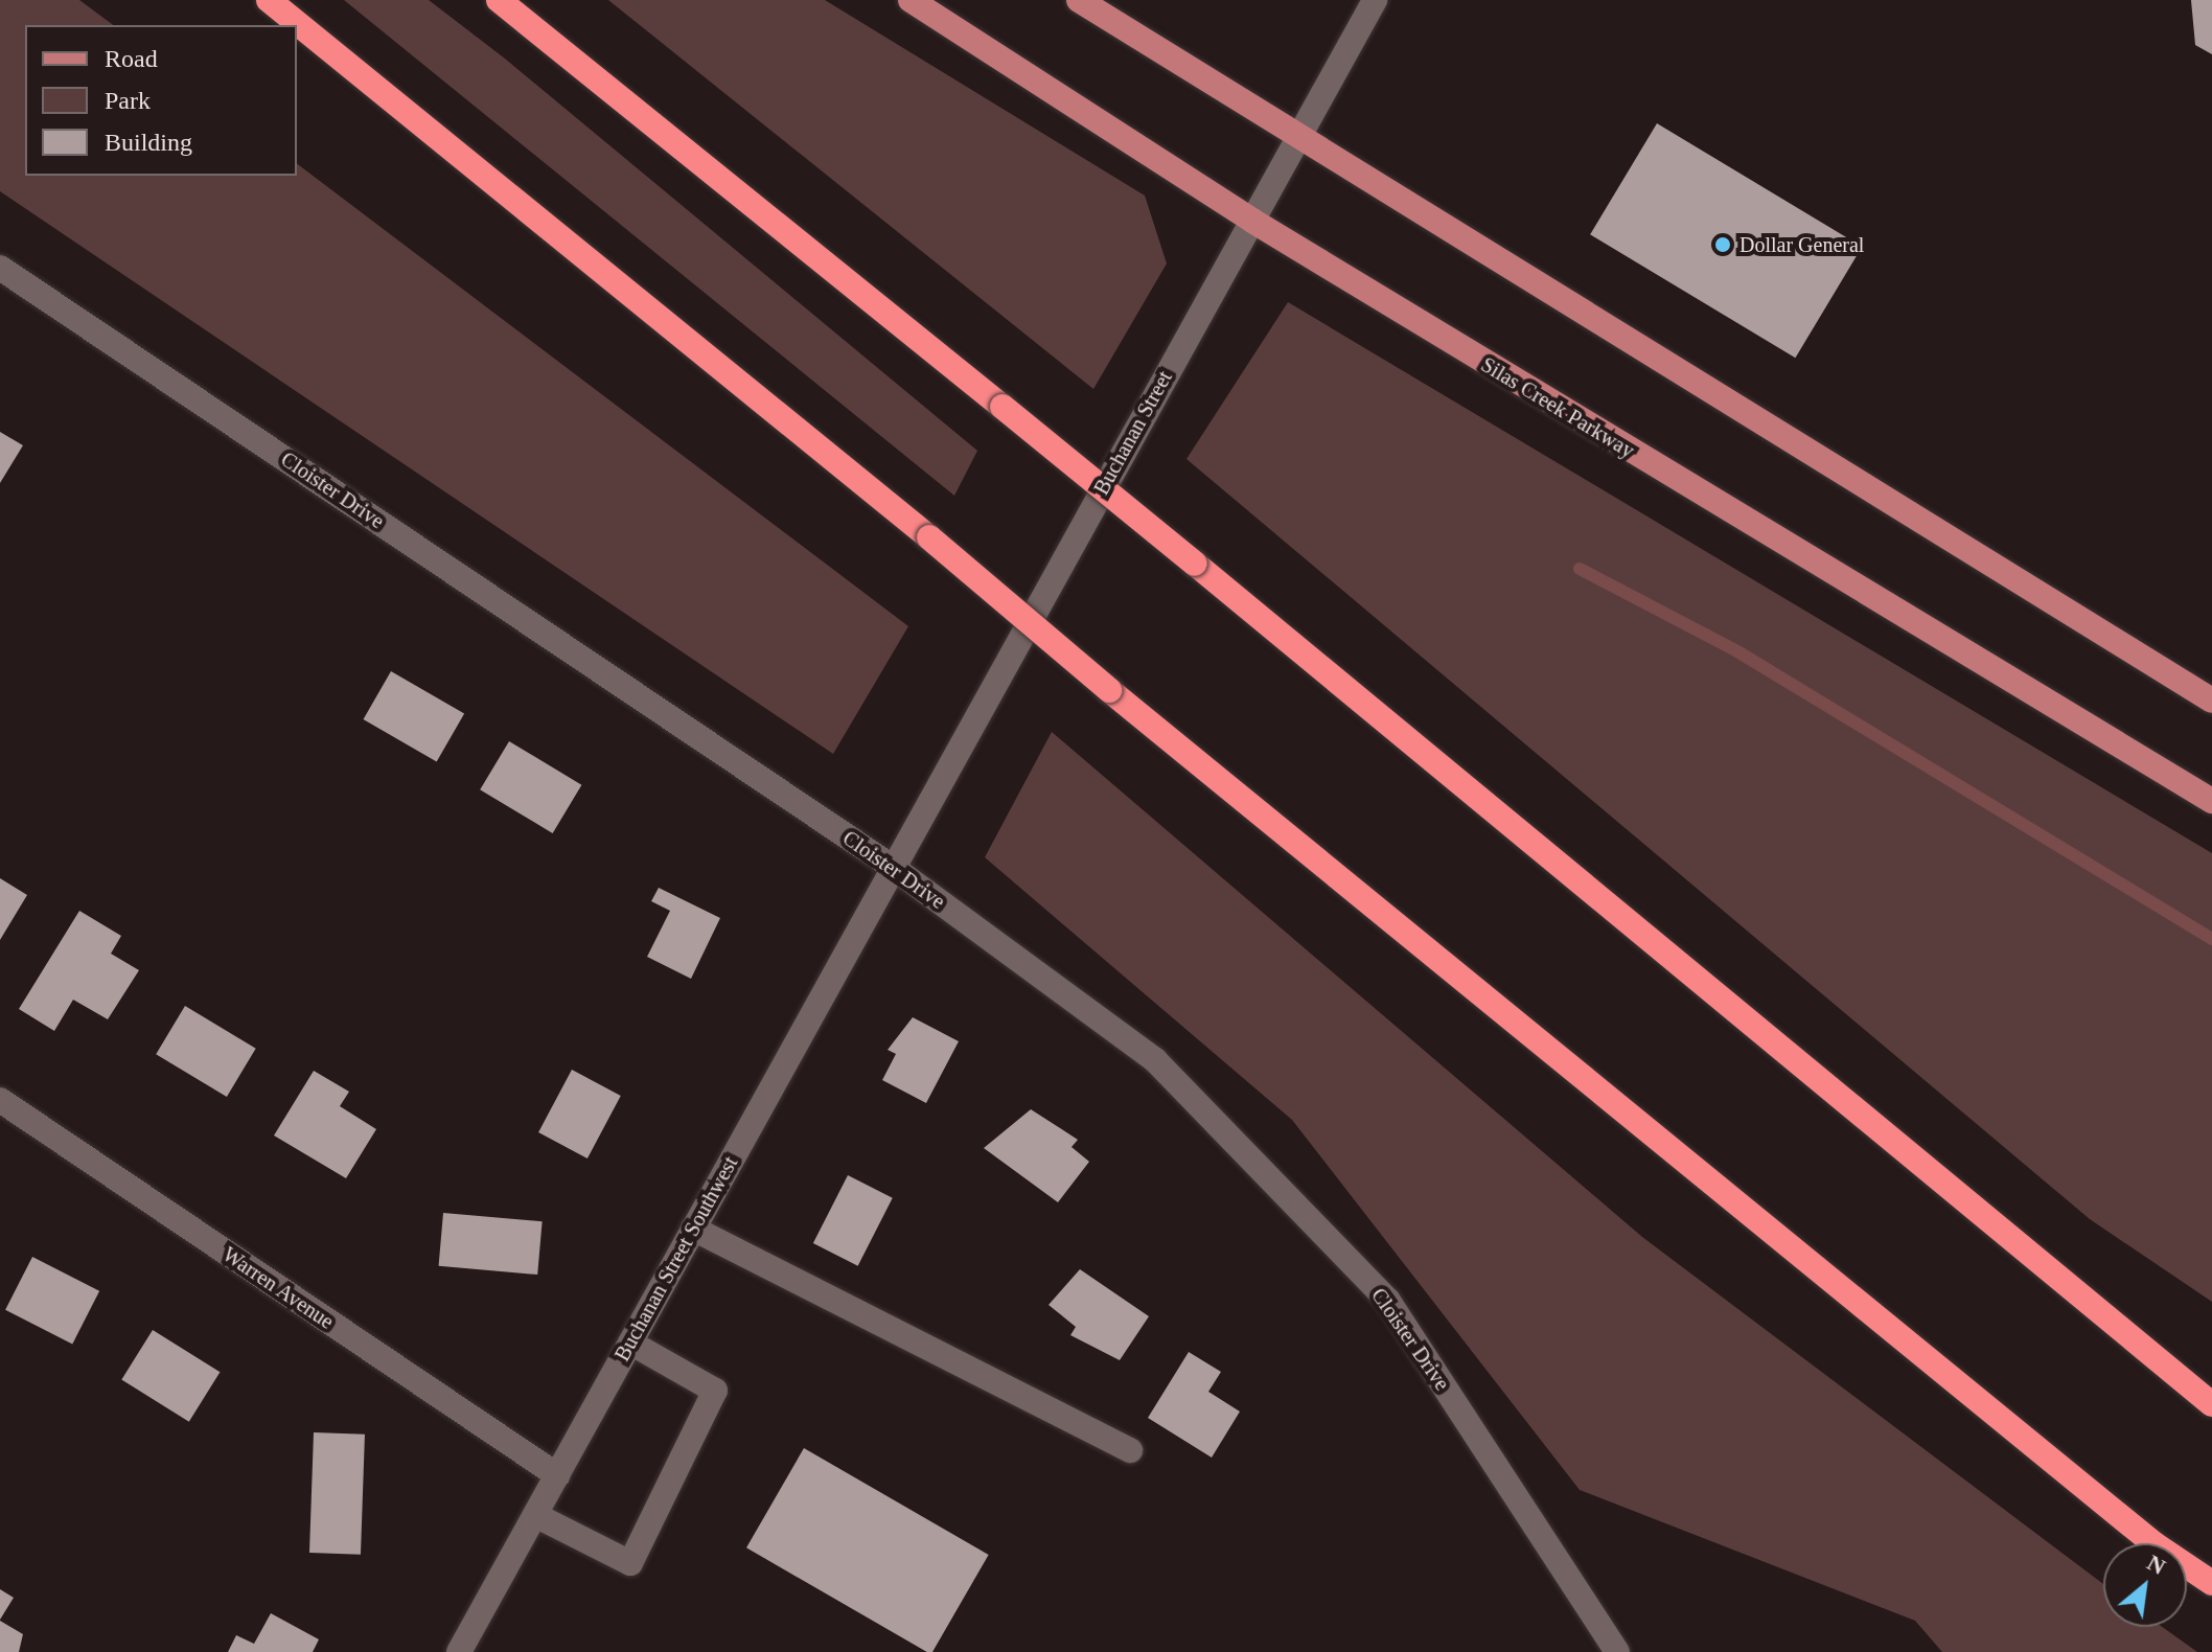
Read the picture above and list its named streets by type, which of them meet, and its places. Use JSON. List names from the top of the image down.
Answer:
{
  "streets": {
    "main road": ["Silas Creek Parkway"],
    "street": [
      "Buchanan Street",
      "Cloister Drive",
      "Buchanan Street Southwest",
      "Warren Avenue"
    ]
  },
  "crossings": [
    ["Silas Creek Parkway", "Buchanan Street"],
    ["Buchanan Street", "Cloister Drive"],
    ["Buchanan Street", "Buchanan Street Southwest"],
    ["Cloister Drive", "Buchanan Street Southwest"],
    ["Buchanan Street Southwest", "Warren Avenue"]
  ],
  "places": ["Dollar General"],
  "legend": ["Road", "Park", "Building"],
  "north": "top right"
}
